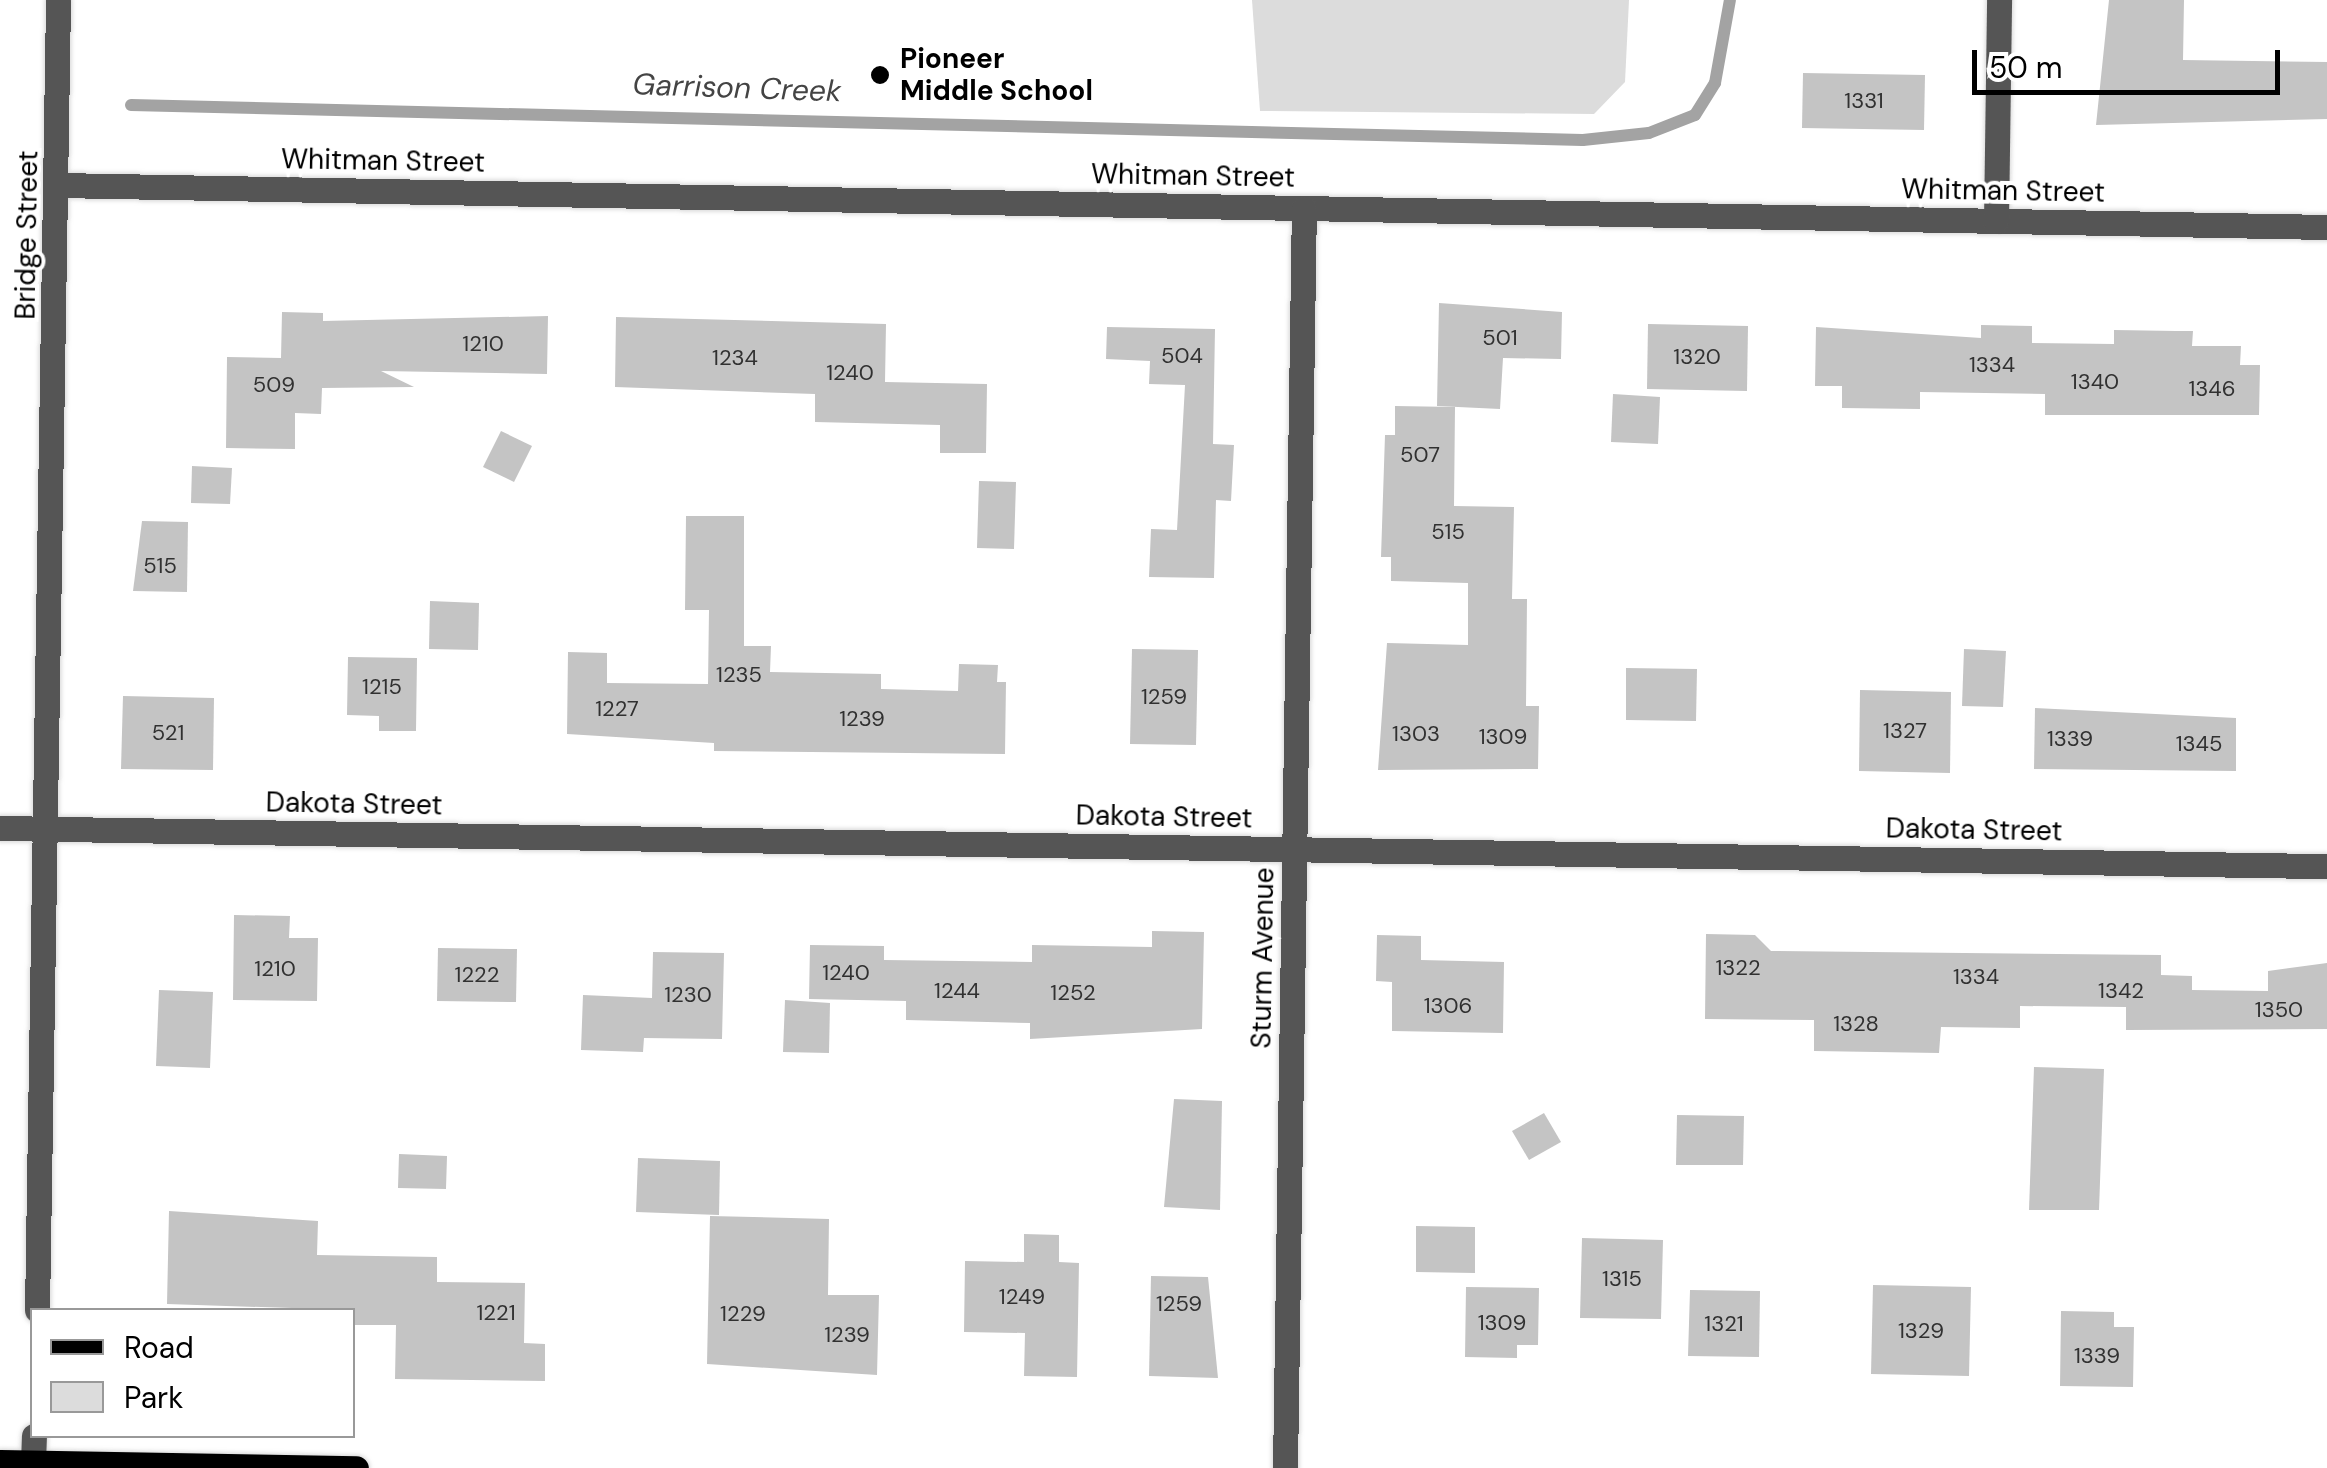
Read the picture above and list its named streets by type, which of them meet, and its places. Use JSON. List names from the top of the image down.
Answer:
{
  "streets": {
    "street": [
      "Whitman Street",
      "Bridge Street",
      "Dakota Street",
      "Sturm Avenue"
    ]
  },
  "crossings": [
    ["Whitman Street", "Bridge Street"],
    ["Whitman Street", "Sturm Avenue"],
    ["Bridge Street", "Dakota Street"],
    ["Dakota Street", "Sturm Avenue"]
  ],
  "water": ["Garrison Creek"],
  "places": ["Pioneer Middle School"],
  "house_numbers": [
    "1331",
    "501",
    "1210",
    "504",
    "1320",
    "1234",
    "1334",
    "1240",
    "1340",
    "509",
    "1346",
    "507",
    "515",
    "515",
    "1235",
    "1215",
    "1259",
    "1227",
    "1239",
    "1327",
    "521",
    "1303",
    "1309",
    "1339",
    "1345",
    "1322",
    "1210",
    "1240",
    "1222",
    "1334",
    "1244",
    "1342",
    "1252",
    "1230",
    "1306",
    "1350",
    "1328",
    "1315",
    "1249",
    "1259",
    "1221",
    "1229",
    "1309",
    "1321",
    "1329",
    "1239",
    "1339"
  ],
  "legend": ["Road", "Park"],
  "scale_bar": "50 m"
}
